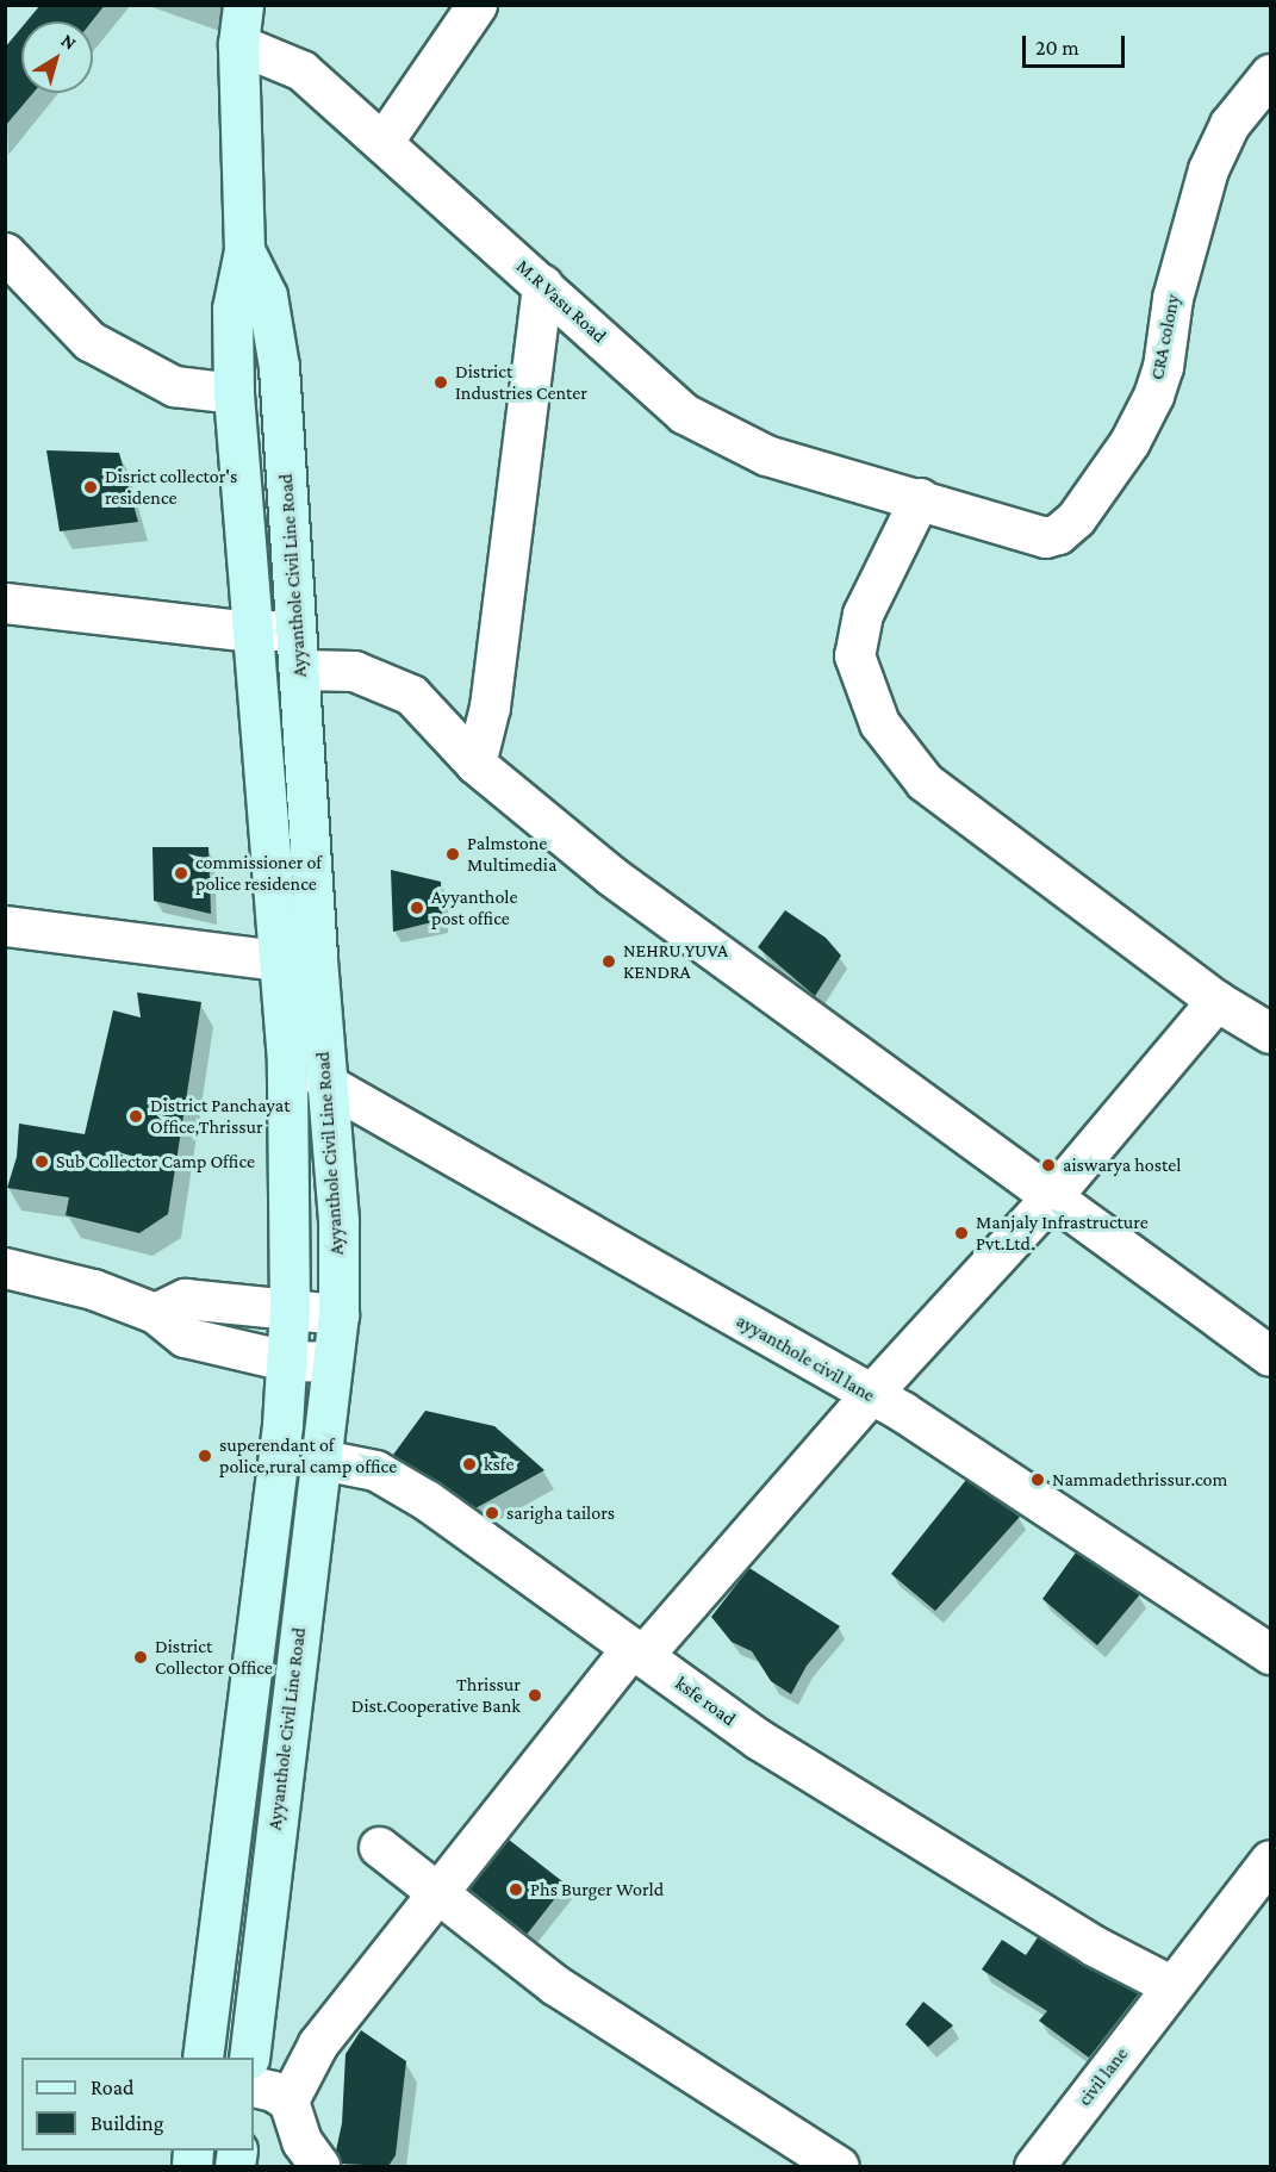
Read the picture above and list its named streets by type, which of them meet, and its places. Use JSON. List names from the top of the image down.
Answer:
{
  "streets": {
    "main road": ["Ayyanthole Civil Line Road"],
    "street": [
      "M.R Vasu Road",
      "CRA colony",
      "ayyanthole civil lane",
      "ksfe road",
      "civil lane"
    ]
  },
  "crossings": [
    ["M.R Vasu Road", "CRA colony"],
    ["M.R Vasu Road", "Ayyanthole Civil Line Road"],
    ["Ayyanthole Civil Line Road", "ayyanthole civil lane"],
    ["Ayyanthole Civil Line Road", "ksfe road"],
    ["ksfe road", "civil lane"]
  ],
  "places": [
    "District Industries Center",
    "Disrict collector's residence",
    "Palmstone Multimedia",
    "commissioner of police residence",
    "Ayyanthole post office",
    "NEHRU YUVA KENDRA",
    "District Panchayat Office,Thrissur",
    "Sub Collector Camp Office",
    "aiswarya hostel",
    "Manjaly Infrastructure Pvt.Ltd.",
    "superendant of police,rural camp office",
    "ksfe",
    "Nammadethrissur.com",
    "sarigha tailors",
    "District Collector Office",
    "Thrissur Dist.Cooperative Bank",
    "Phs Burger World"
  ],
  "legend": ["Road", "Building"],
  "scale_bar": "20 m",
  "north": "top right"
}
